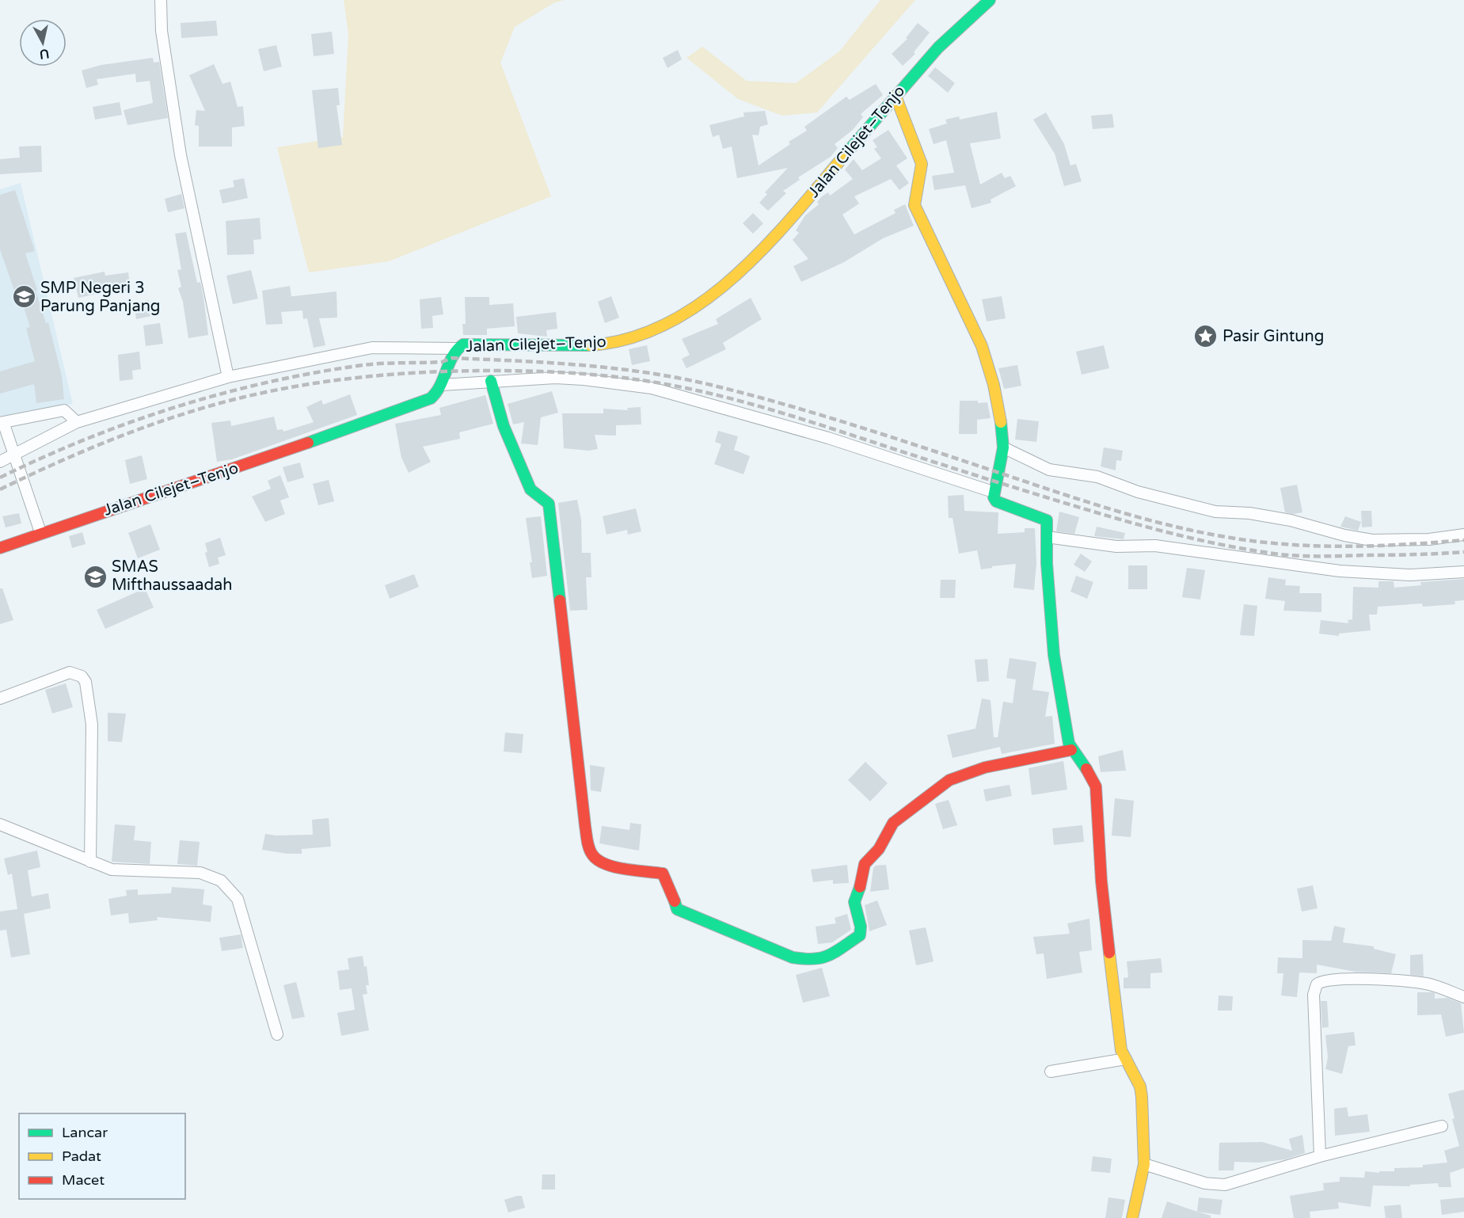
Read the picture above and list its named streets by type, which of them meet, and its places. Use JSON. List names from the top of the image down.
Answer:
{
  "streets": {
    "street": ["Jalan Cilejet–Tenjo"]
  },
  "places": {
    "school or university": ["SMP Negeri 3 Parung Panjang", "SMAS Mifthaussaadah"],
    "place": ["Pasir Gintung"]
  },
  "legend": ["Lancar", "Padat", "Macet"],
  "north": "bottom"
}
